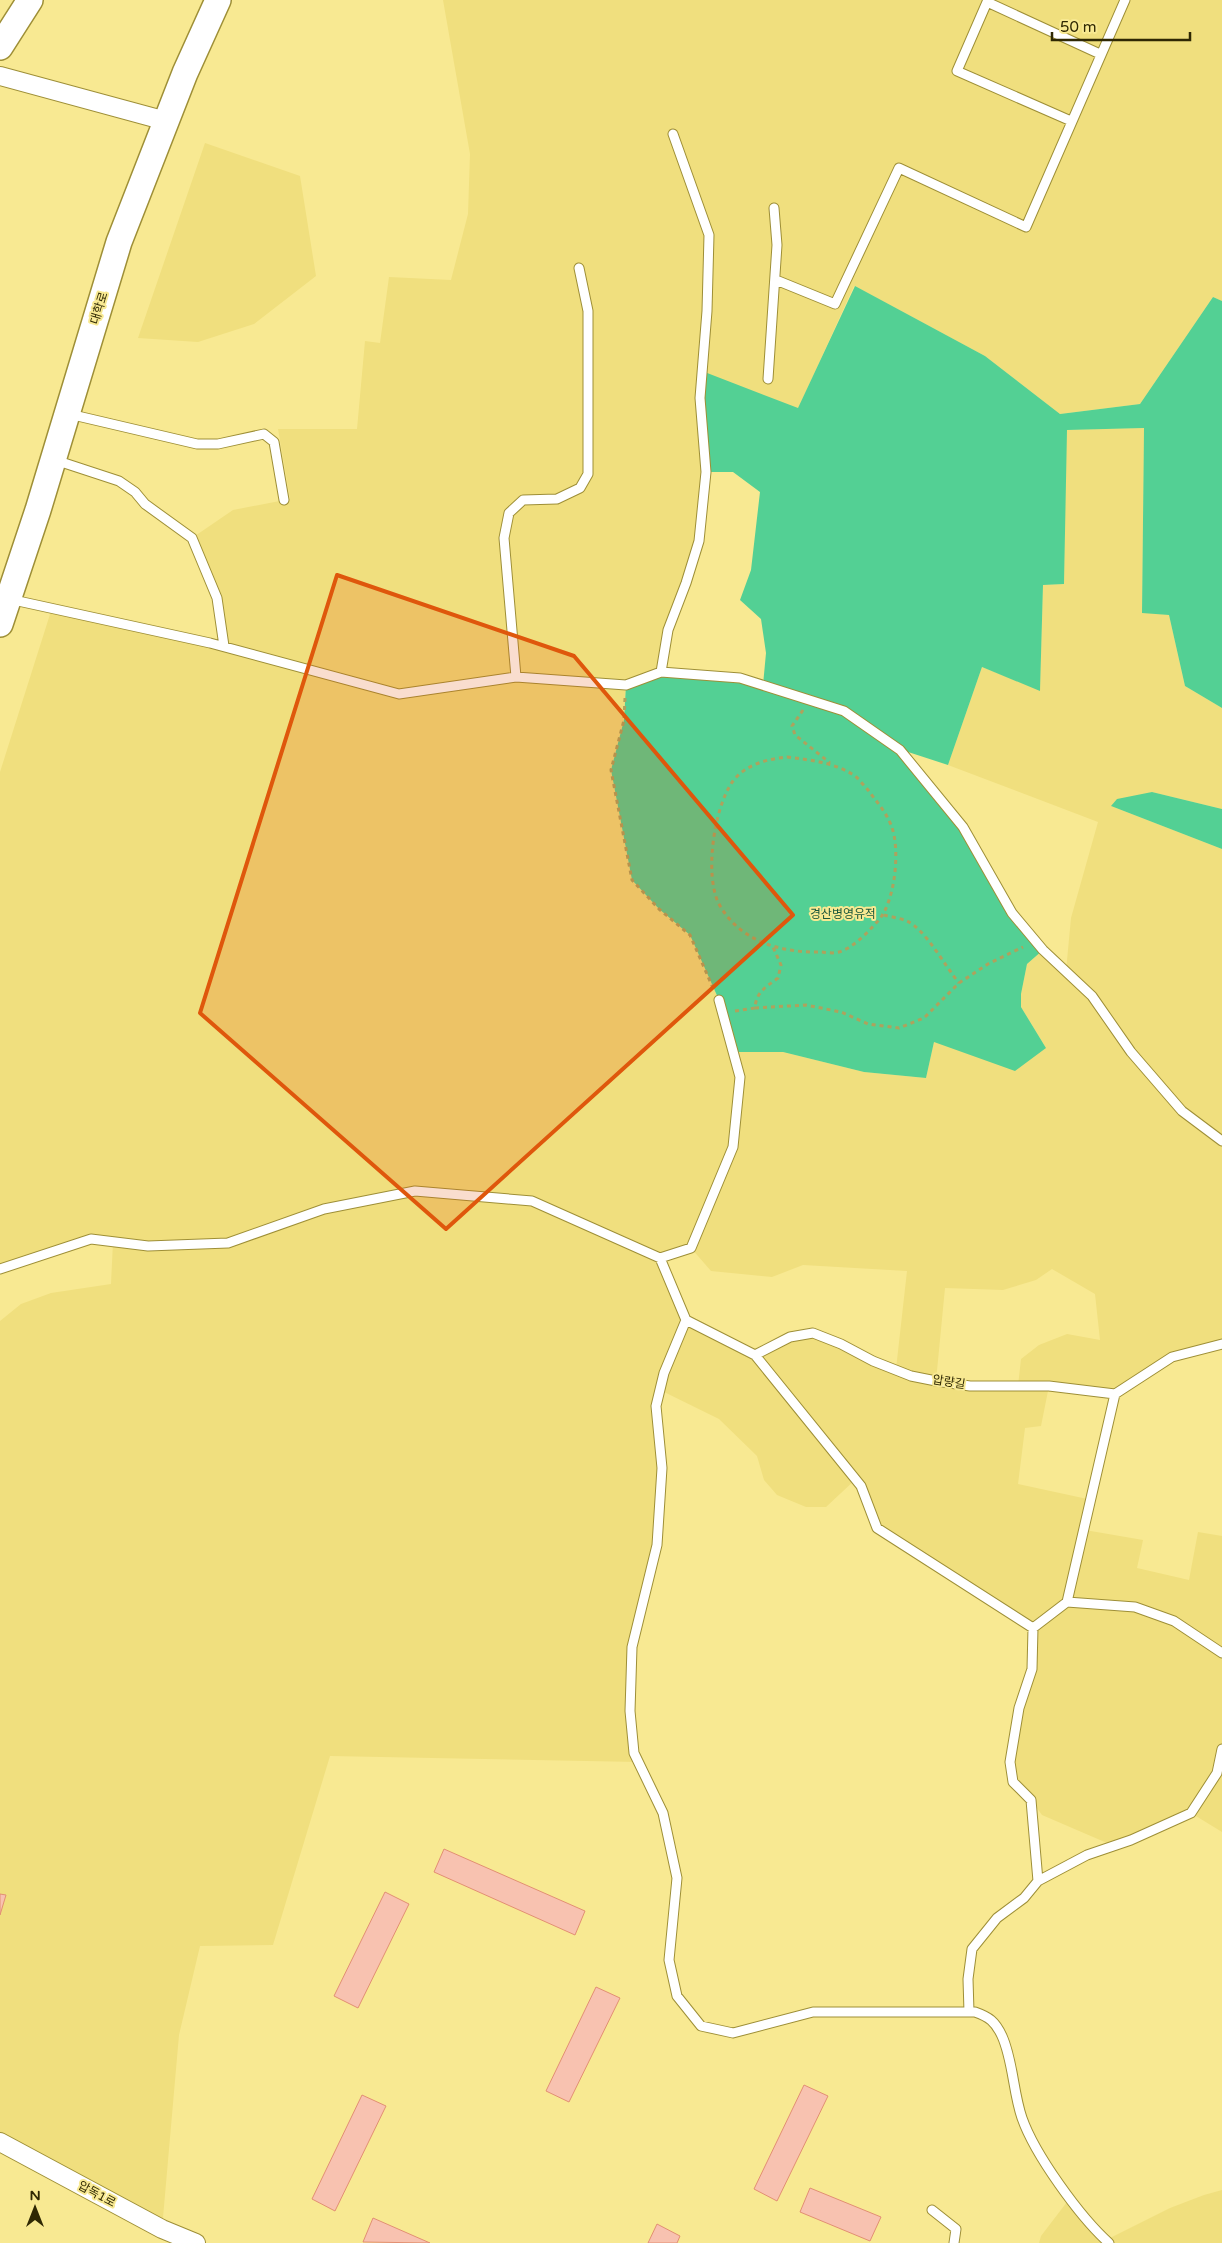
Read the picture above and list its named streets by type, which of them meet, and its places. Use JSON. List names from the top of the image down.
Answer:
{
  "streets": {
    "main road": ["대학로"],
    "street": ["압독1로"],
    "lane": ["압량길"]
  },
  "parks": ["경산병영유적"],
  "scale_bar": "50 m",
  "north": "top"
}
